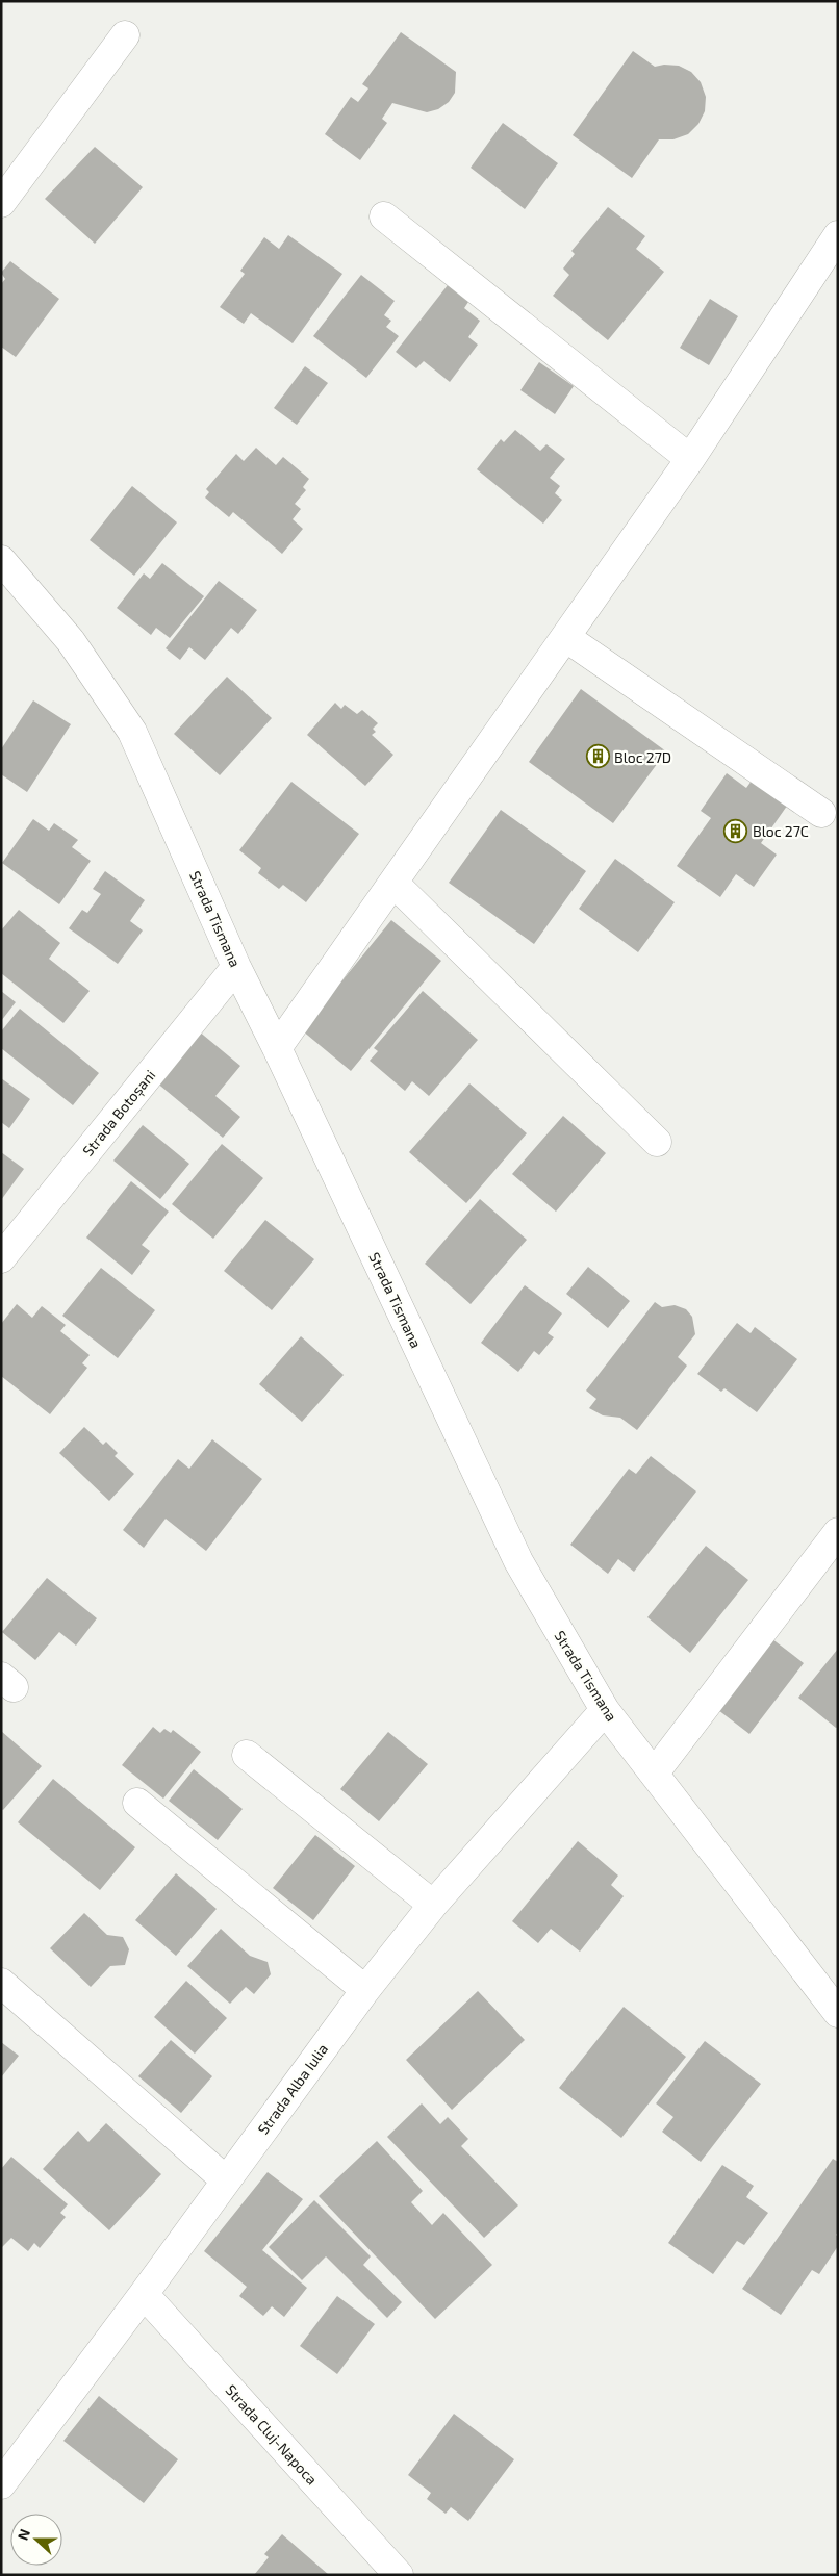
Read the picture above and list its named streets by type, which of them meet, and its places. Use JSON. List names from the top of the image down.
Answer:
{
  "streets": {
    "street": [
      "Strada Tismana",
      "Strada Botoșani",
      "Strada Alba Iulia",
      "Strada Cluj-Napoca"
    ]
  },
  "crossings": [
    ["Strada Tismana", "Strada Botoșani"],
    ["Strada Tismana", "Strada Alba Iulia"],
    ["Strada Alba Iulia", "Strada Cluj-Napoca"]
  ],
  "places": {
    "building": ["Bloc 27D", "Bloc 27C"]
  },
  "north": "left"
}
